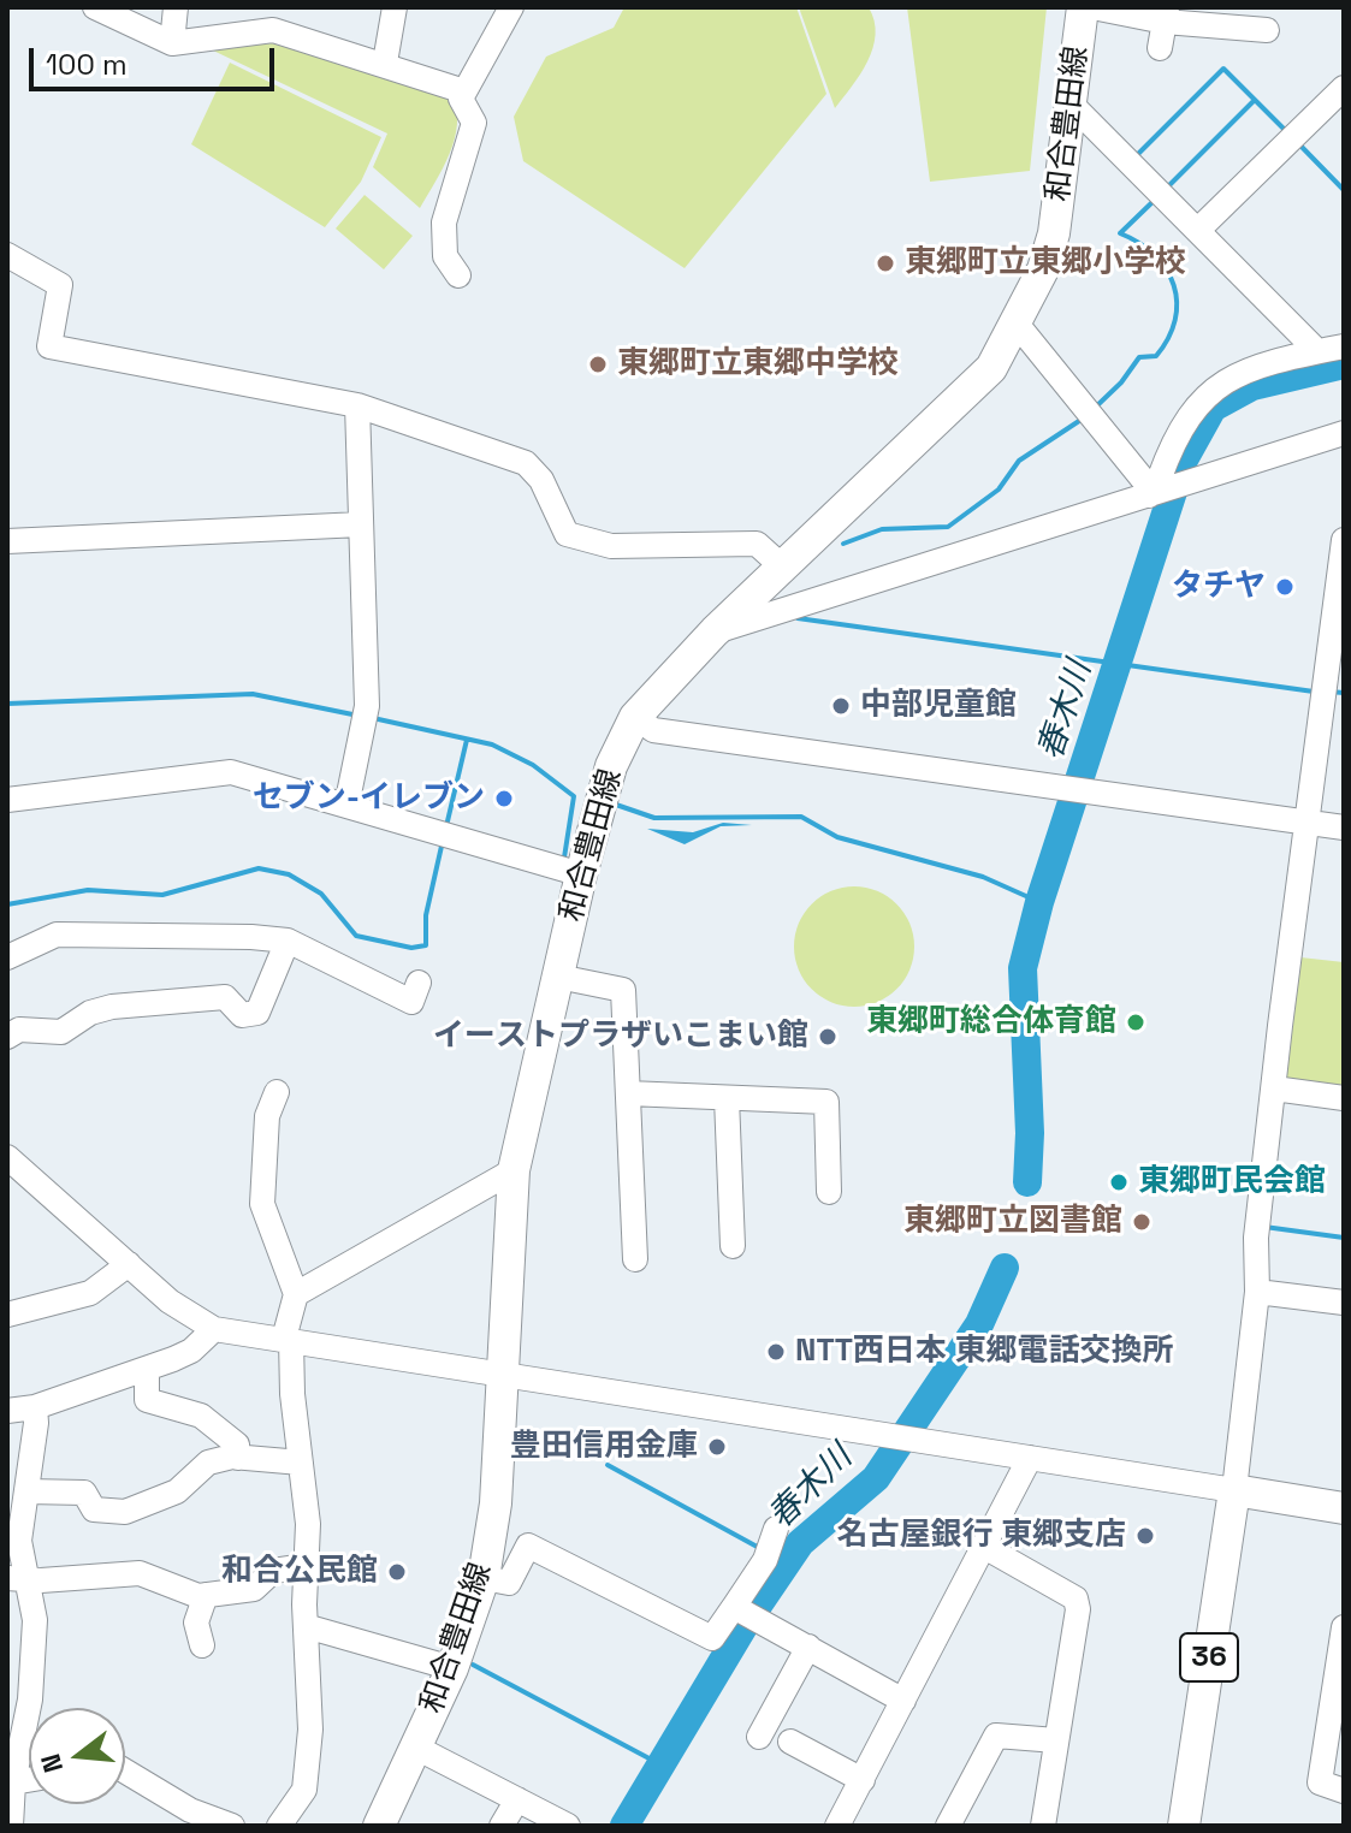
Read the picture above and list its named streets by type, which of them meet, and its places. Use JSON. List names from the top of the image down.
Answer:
{
  "streets": {
    "main road": ["和合豊田線", "36"]
  },
  "water": ["春木川"],
  "places": [
    "東郷町立東郷小学校",
    "東郷町立東郷中学校",
    "タチヤ",
    "中部児童館",
    "セブン-イレブン",
    "東郷町総合体育館",
    "イーストプラザいこまい館",
    "東郷町民会館",
    "東郷町立図書館",
    "NTT西日本 東郷電話交換所",
    "豊田信用金庫",
    "名古屋銀行 東郷支店",
    "和合公民館"
  ],
  "scale_bar": "100 m",
  "north": "left"
}
